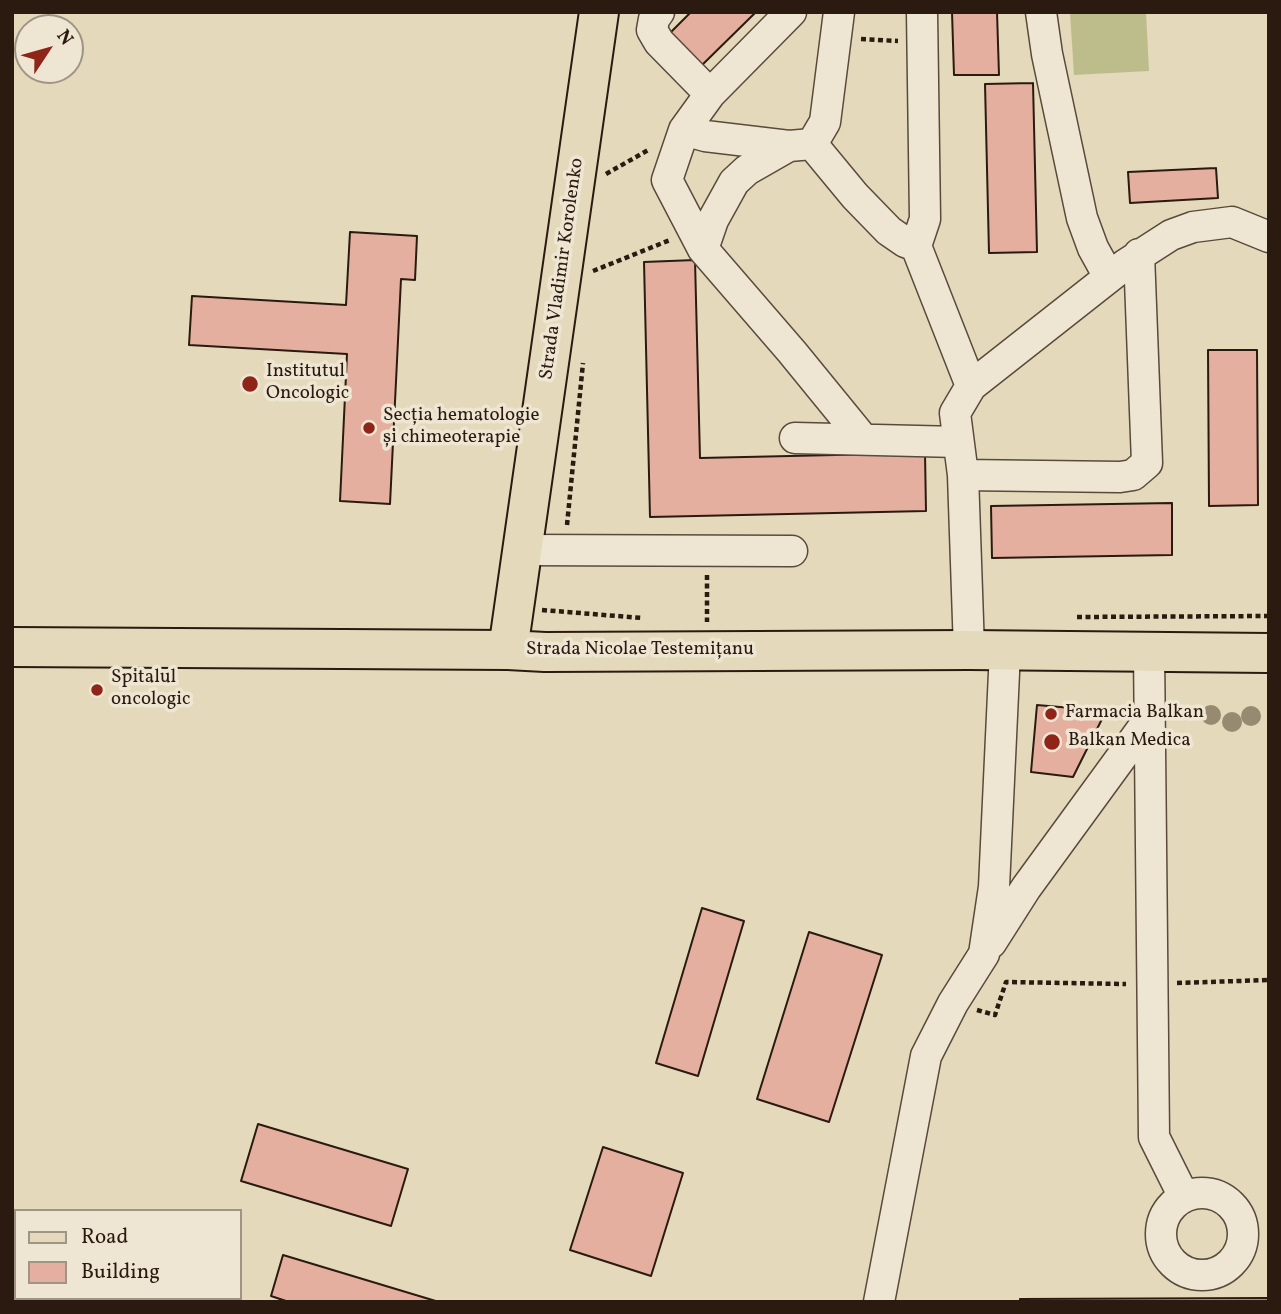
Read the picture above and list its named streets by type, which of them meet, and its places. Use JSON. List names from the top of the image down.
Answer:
{
  "streets": {
    "main road": ["Strada Vladimir Korolenko", "Strada Nicolae Testemițanu"]
  },
  "crossings": [
    ["Strada Vladimir Korolenko", "Strada Nicolae Testemițanu"]
  ],
  "places": [
    "Institutul Oncologic",
    "Secția hematologie și chimeoterapie",
    "Spitalul oncologic",
    "Farmacia Balkan",
    "Balkan Medica"
  ],
  "legend": ["Road", "Building"],
  "north": "top right"
}
